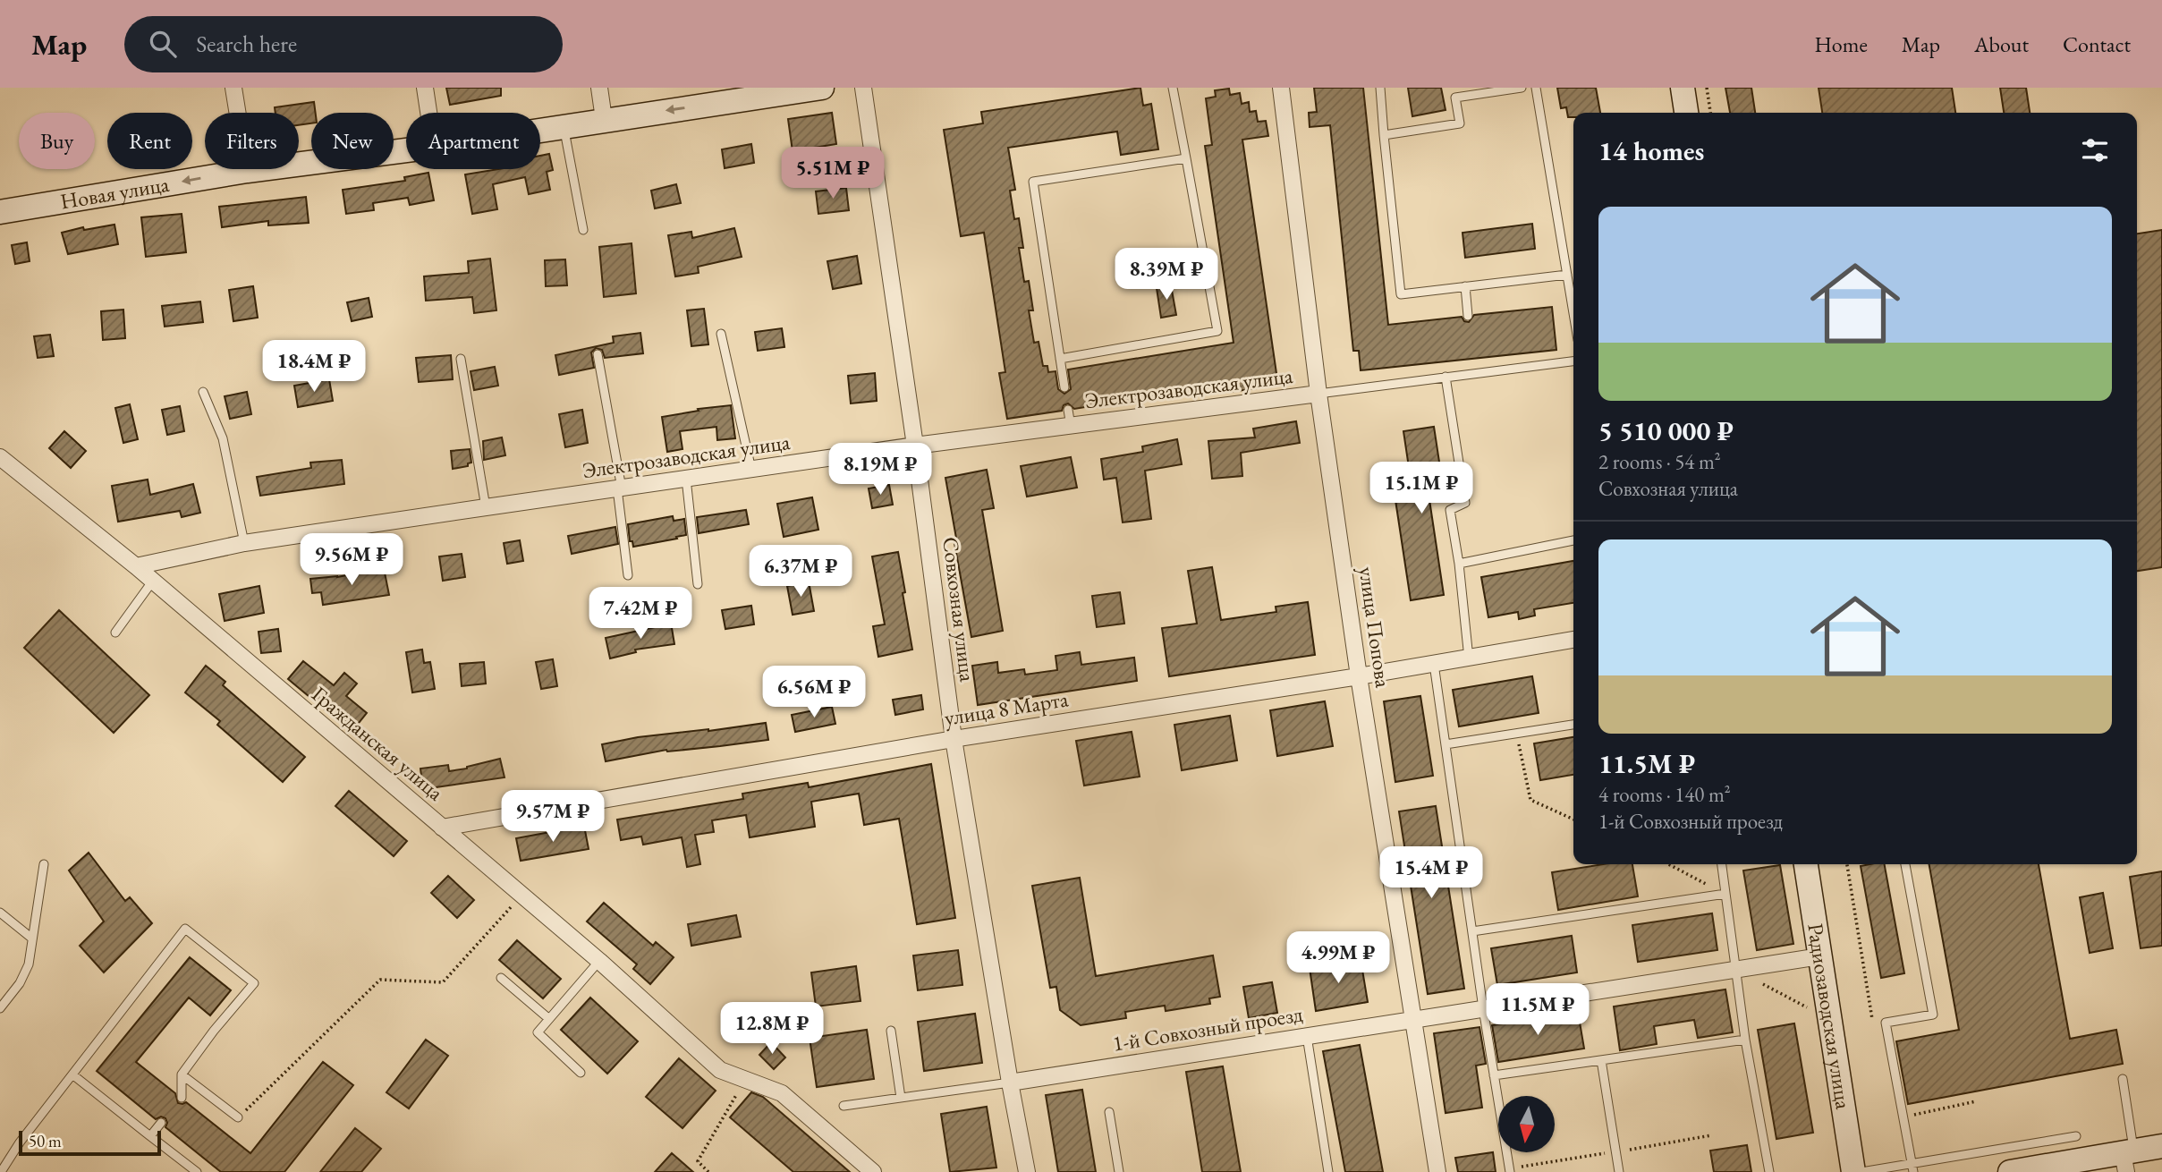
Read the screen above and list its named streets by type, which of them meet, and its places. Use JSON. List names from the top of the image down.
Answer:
{
  "streets": {
    "street": [
      "Новая улица",
      "Электрозаводская улица",
      "Совхозная улица",
      "улица Попова",
      "улица 8 Марта",
      "Гражданская улица",
      "Радиозаводская улица",
      "1-й Совхозный проезд"
    ]
  },
  "crossings": [
    ["Электрозаводская улица", "Совхозная улица"],
    ["Электрозаводская улица", "улица Попова"],
    ["Электрозаводская улица", "Гражданская улица"],
    ["Совхозная улица", "улица 8 Марта"],
    ["Совхозная улица", "1-й Совхозный проезд"],
    ["улица Попова", "улица 8 Марта"],
    ["улица Попова", "1-й Совхозный проезд"],
    ["улица 8 Марта", "Гражданская улица"],
    ["Радиозаводская улица", "1-й Совхозный проезд"]
  ],
  "one_way": ["Новая улица"],
  "scale_bar": "50 m",
  "north": "bottom",
  "page": {
    "header": "Map",
    "search": "Search here",
    "nav": [
      "Home",
      "Map",
      "About",
      "Contact"
    ],
    "chip": [
      "Buy",
      "Rent",
      "Filters",
      "New",
      "Apartment"
    ],
    "heading": "14 homes",
    "price": [
      "5.51M ₽",
      "8.39M ₽",
      "18.4M ₽",
      "8.19M ₽",
      "15.1M ₽",
      "9.56M ₽",
      "6.37M ₽",
      "7.42M ₽",
      "6.56M ₽",
      "9.57M ₽",
      "15.4M ₽",
      "4.99M ₽",
      "11.5M ₽",
      "12.8M ₽"
    ],
    "list": [
      {
        "name": "5 510 000 ₽",
        "note": "2 rooms · 54 m² · Совхозная улица"
      },
      {
        "name": "11.5M ₽",
        "note": "4 rooms · 140 m² · 1-й Совхозный проезд"
      }
    ],
    "scale": "50 m"
  }
}
